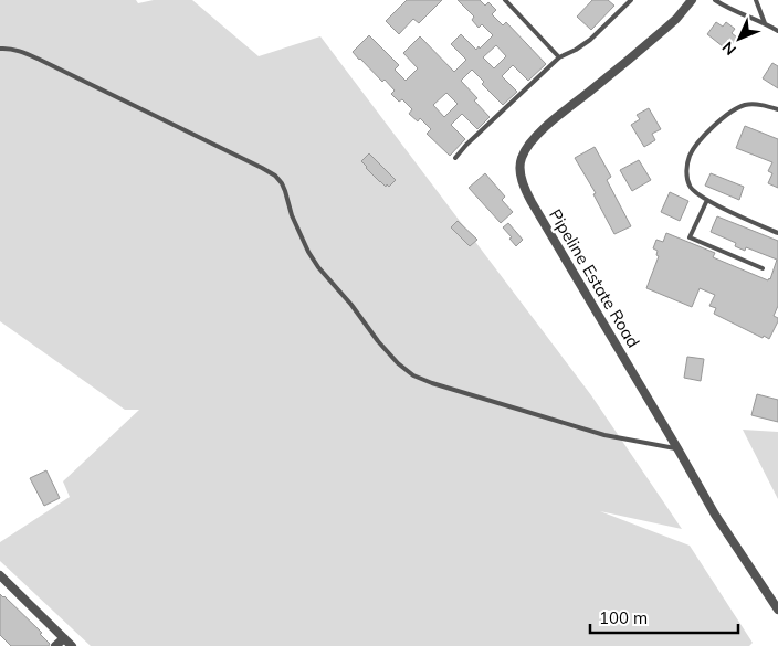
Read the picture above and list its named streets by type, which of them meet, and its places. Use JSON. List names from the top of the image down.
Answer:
{
  "streets": {
    "street": ["Pipeline Estate Road"]
  },
  "scale_bar": "100 m",
  "north": "bottom left"
}
